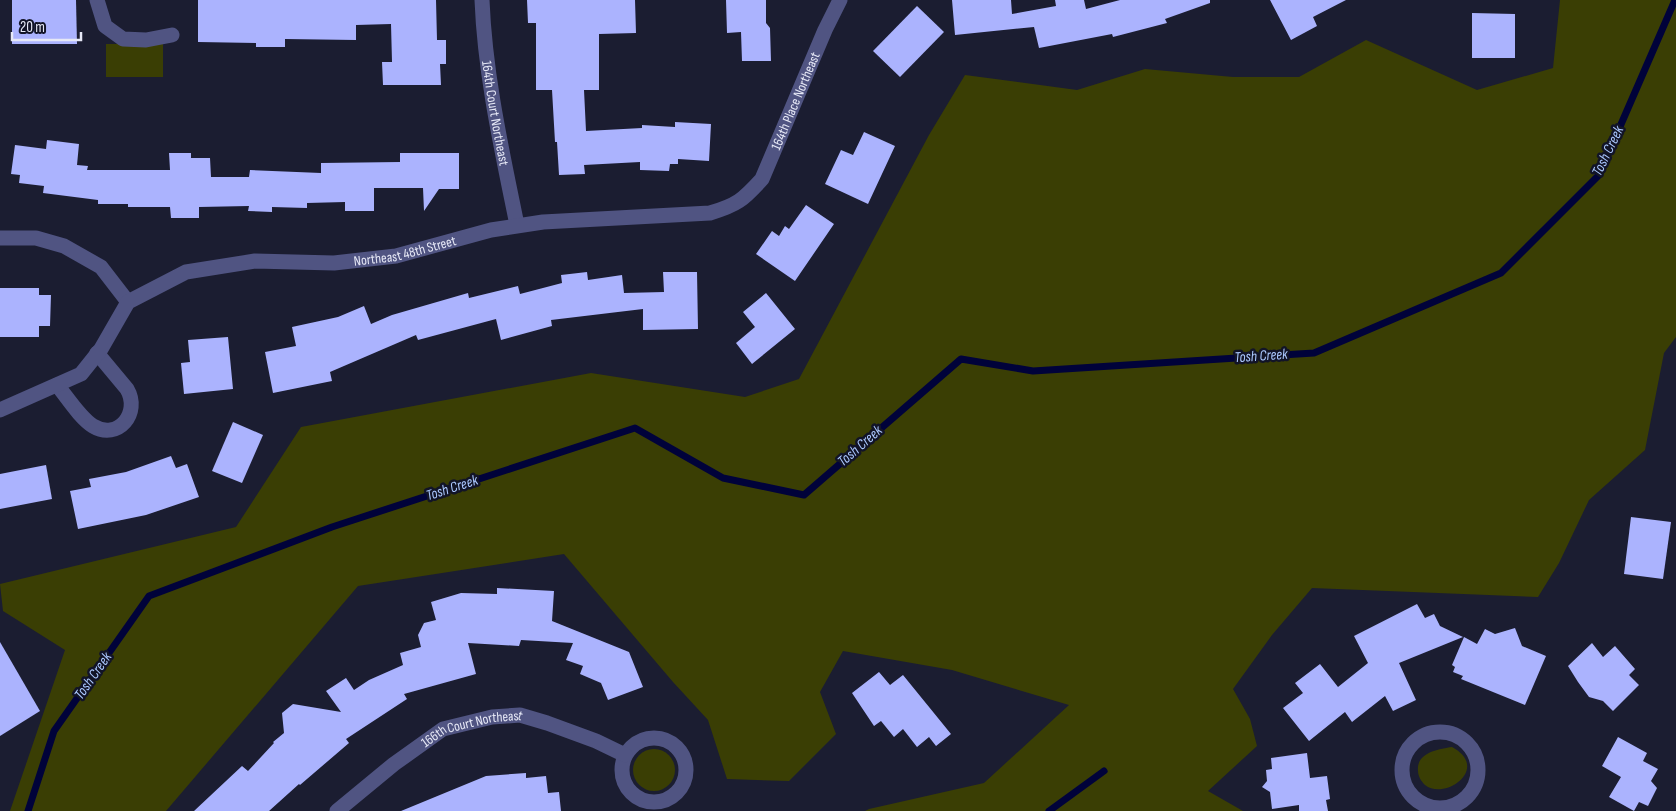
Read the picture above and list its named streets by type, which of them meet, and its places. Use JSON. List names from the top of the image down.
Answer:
{
  "streets": {
    "street": [
      "164th Place Northeast",
      "164th Court Northeast",
      "Northeast 48th Street",
      "166th Court Northeast"
    ]
  },
  "crossings": [
    ["164th Place Northeast", "Northeast 48th Street"],
    ["164th Court Northeast", "Northeast 48th Street"]
  ],
  "water": ["Tosh Creek"],
  "scale_bar": "20 m"
}
